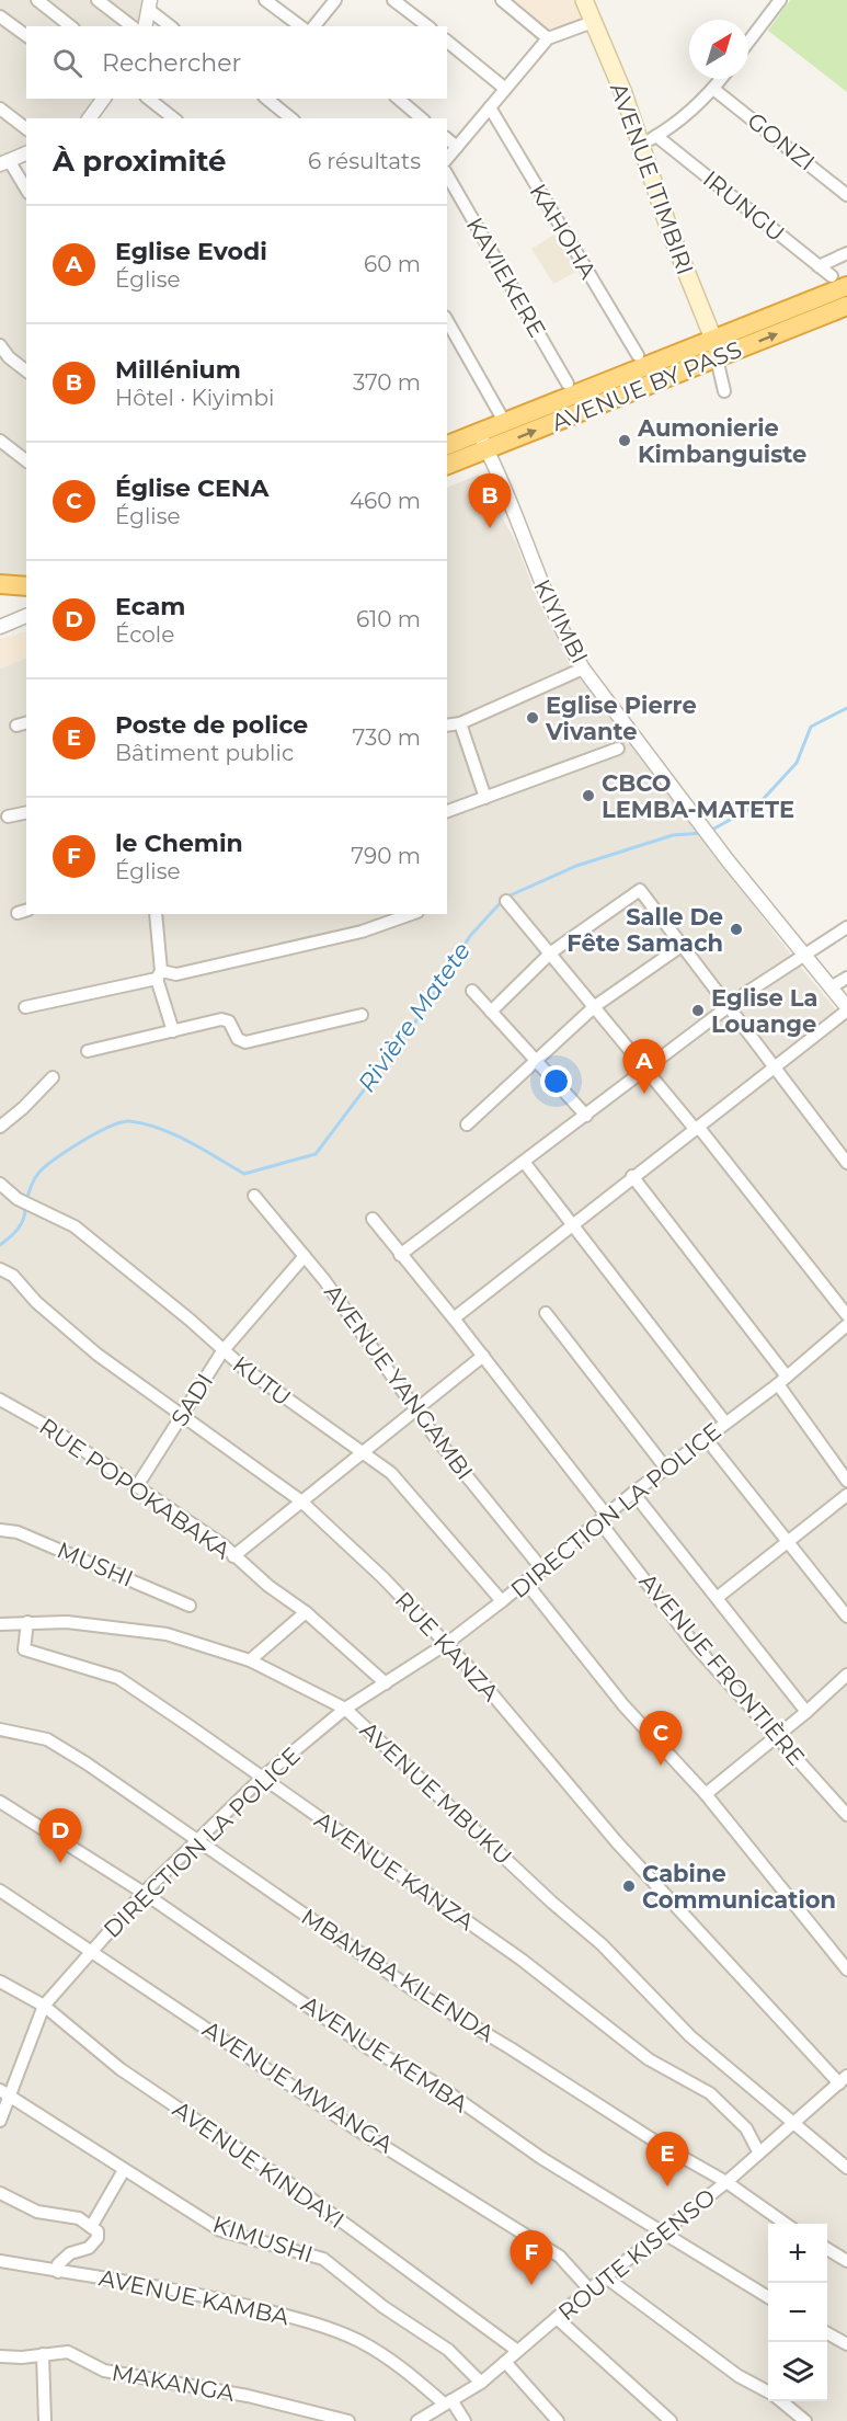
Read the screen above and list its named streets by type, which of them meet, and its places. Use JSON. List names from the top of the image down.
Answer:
{
  "streets": {
    "highway": ["AVENUE BY PASS"],
    "main road": ["AVENUE ITIMBIRI"],
    "street": [
      "GONZI",
      "IRUNGU",
      "KAHOHA",
      "KAVIEKERE",
      "KIYIMBI",
      "KUTU",
      "AVENUE YANGAMBI",
      "SADI",
      "RUE POPOKABAKA",
      "DIRECTION LA POLICE",
      "MUSHI",
      "RUE KANZA",
      "AVENUE FRONTIÈRE",
      "AVENUE MBUKU",
      "AVENUE KANZA",
      "MBAMBA KILENDA",
      "AVENUE KEMBA",
      "AVENUE MWANGA",
      "AVENUE KINDAYI",
      "KIMUSHI",
      "ROUTE KISENSO",
      "AVENUE KAMBA",
      "MAKANGA"
    ]
  },
  "crossings": [
    ["AVENUE ITIMBIRI", "AVENUE BY PASS"],
    ["IRUNGU", "AVENUE BY PASS"],
    ["AVENUE BY PASS", "KIYIMBI"],
    ["KUTU", "SADI"],
    ["KUTU", "DIRECTION LA POLICE"],
    ["AVENUE YANGAMBI", "SADI"],
    ["AVENUE YANGAMBI", "DIRECTION LA POLICE"],
    ["SADI", "RUE POPOKABAKA"],
    ["SADI", "RUE KANZA"],
    ["RUE POPOKABAKA", "DIRECTION LA POLICE"],
    ["DIRECTION LA POLICE", "RUE KANZA"],
    ["DIRECTION LA POLICE", "AVENUE FRONTIÈRE"],
    ["DIRECTION LA POLICE", "AVENUE MBUKU"],
    ["DIRECTION LA POLICE", "AVENUE KANZA"],
    ["DIRECTION LA POLICE", "MBAMBA KILENDA"],
    ["DIRECTION LA POLICE", "AVENUE KEMBA"],
    ["DIRECTION LA POLICE", "AVENUE MWANGA"],
    ["DIRECTION LA POLICE", "AVENUE KINDAYI"],
    ["DIRECTION LA POLICE", "KIMUSHI"],
    ["RUE KANZA", "ROUTE KISENSO"],
    ["AVENUE MBUKU", "AVENUE KANZA"],
    ["AVENUE MBUKU", "ROUTE KISENSO"],
    ["AVENUE KANZA", "ROUTE KISENSO"],
    ["MBAMBA KILENDA", "ROUTE KISENSO"],
    ["AVENUE KEMBA", "ROUTE KISENSO"],
    ["AVENUE MWANGA", "ROUTE KISENSO"],
    ["AVENUE KINDAYI", "ROUTE KISENSO"],
    ["KIMUSHI", "ROUTE KISENSO"],
    ["ROUTE KISENSO", "AVENUE KAMBA"]
  ],
  "water": ["Rivière Matete"],
  "places": [
    "Aumonierie Kimbanguiste",
    "Eglise Pierre Vivante",
    "CBCO LEMBA-MATETE",
    "Salle De Fête Samach",
    "Eglise La Louange",
    "Cabine Communication"
  ],
  "north": "top right",
  "page": {
    "search": "Rechercher",
    "heading": ["À proximité", "6 résultats"],
    "list": [
      {
        "mark": "A",
        "name": "Eglise Evodi",
        "note": "Église",
        "value": "60 m"
      },
      {
        "mark": "B",
        "name": "Millénium",
        "note": "Hôtel · Kiyimbi",
        "value": "370 m"
      },
      {
        "mark": "C",
        "name": "Église CENA",
        "note": "Église",
        "value": "460 m"
      },
      {
        "mark": "D",
        "name": "Ecam",
        "note": "École",
        "value": "610 m"
      },
      {
        "mark": "E",
        "name": "Poste de police",
        "note": "Bâtiment public",
        "value": "730 m"
      },
      {
        "mark": "F",
        "name": "le Chemin",
        "note": "Église",
        "value": "790 m"
      }
    ],
    "pins": [
      "B",
      "A",
      "C",
      "D",
      "E",
      "F"
    ],
    "map_buttons": ["+", "−"]
  }
}
